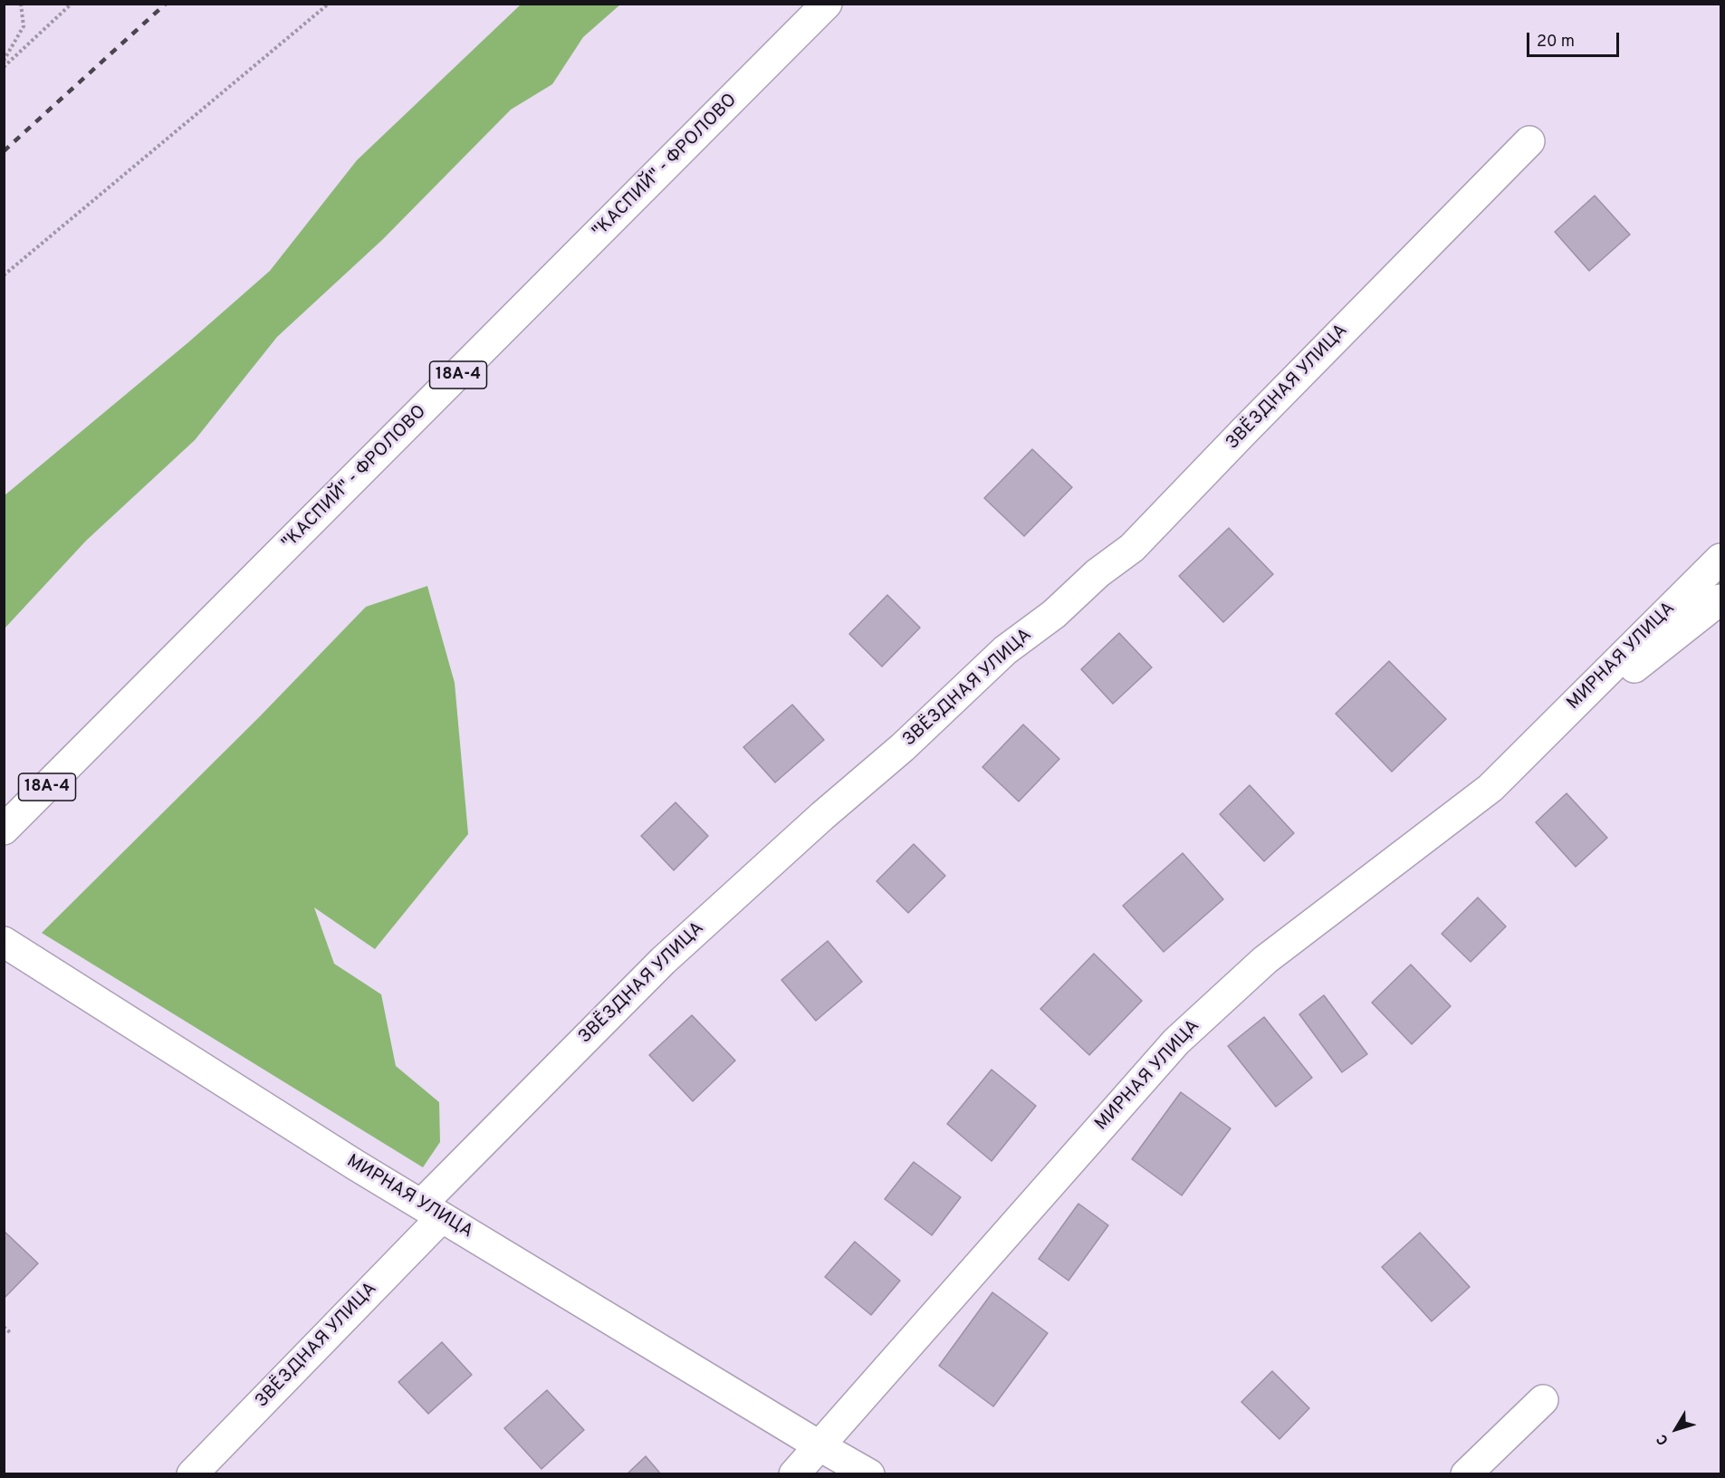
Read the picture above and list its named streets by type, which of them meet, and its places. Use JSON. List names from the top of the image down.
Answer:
{
  "streets": {
    "street": [
      "\"КАСПИЙ\" - ФРОЛОВО",
      "18А-4",
      "ЗВЁЗДНАЯ УЛИЦА",
      "МИРНАЯ УЛИЦА"
    ]
  },
  "crossings": [
    ["ЗВЁЗДНАЯ УЛИЦА", "МИРНАЯ УЛИЦА"]
  ],
  "scale_bar": "20 m",
  "north": "bottom left"
}
